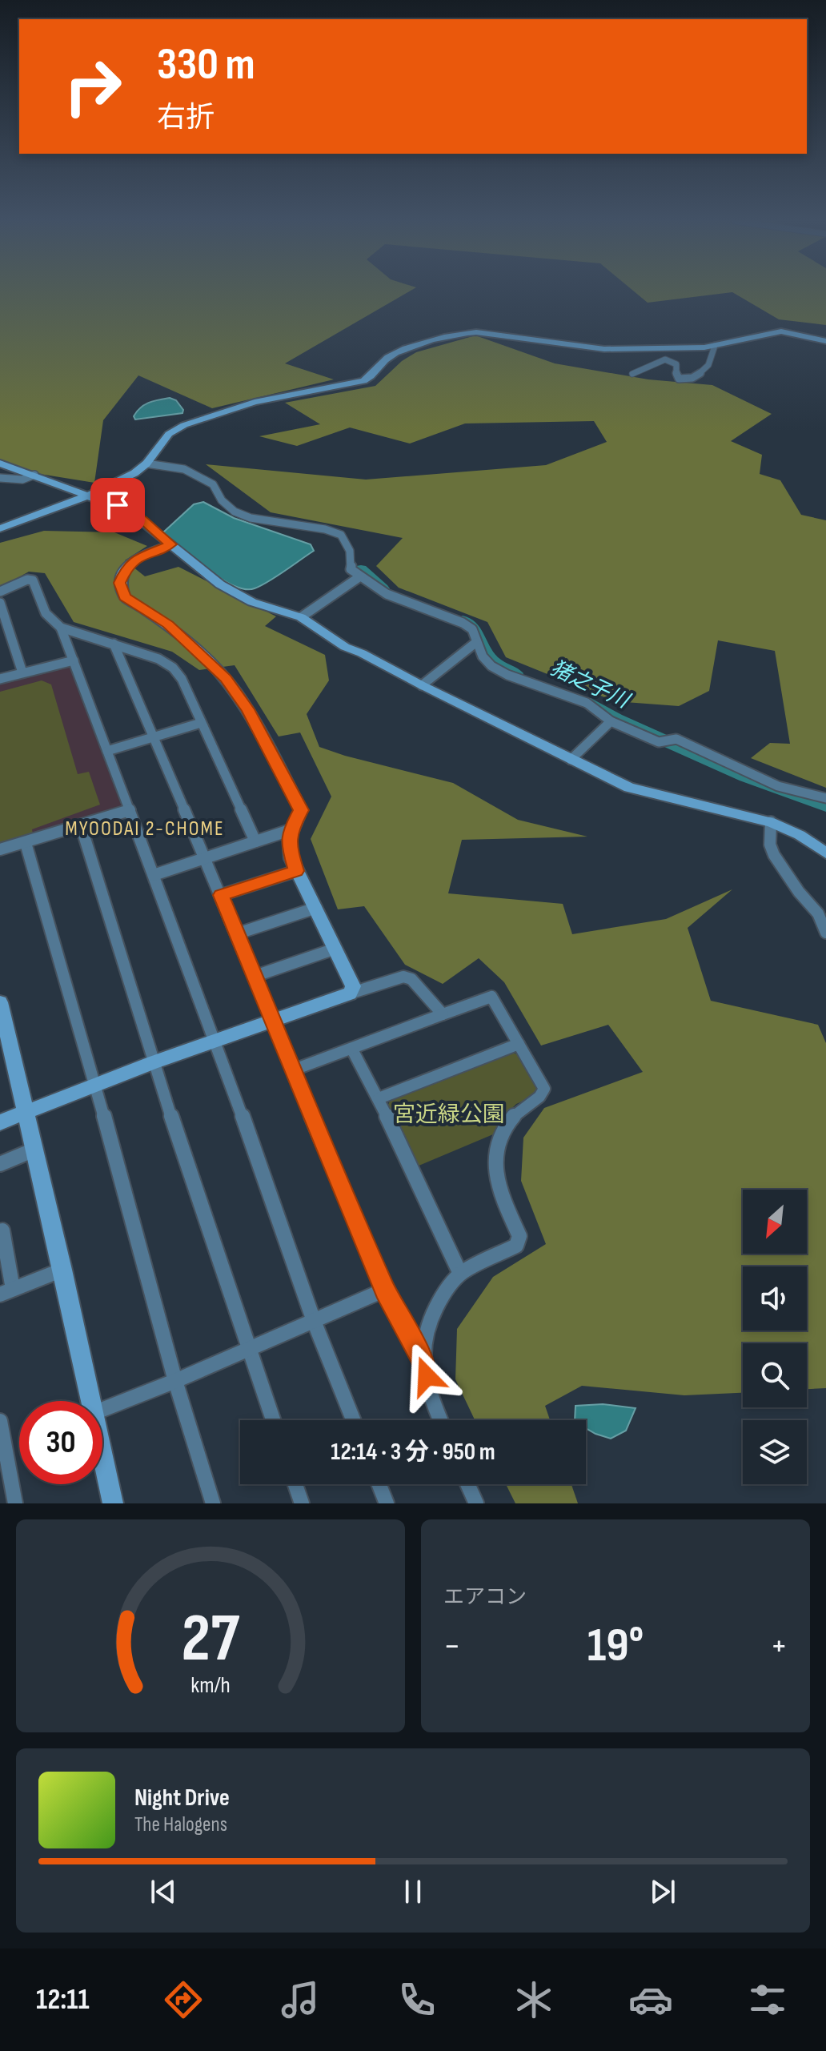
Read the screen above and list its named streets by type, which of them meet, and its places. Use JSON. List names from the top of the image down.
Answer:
{
  "districts": ["MYOODAI 2-CHOME"],
  "water": ["猪之子川"],
  "parks": ["宮近緑公園"],
  "north": "bottom left",
  "page": {
    "turn": ["330 m", "右折"],
    "limit": "30",
    "trip": "12:14 · 3 分 · 950 m",
    "tile": "エアコン",
    "heat": ["−", "19°", "+"],
    "song": ["Night Drive", "The Halogens"],
    "tabs": "12:11",
    "gauge": ["27", "km/h"]
  }
}
